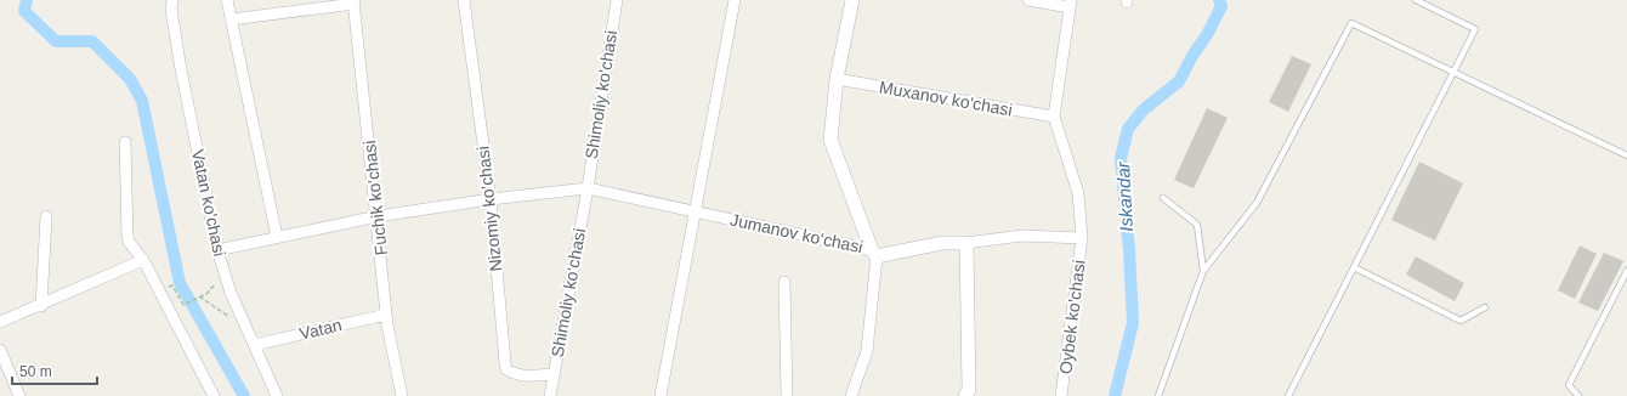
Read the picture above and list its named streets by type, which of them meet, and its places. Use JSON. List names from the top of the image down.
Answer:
{
  "streets": {
    "street": [
      "Shimoliy ko'chasi",
      "Muxanov ko'chasi",
      "Fuchik ko'chasi",
      "Vatan ko'chasi",
      "Nizomiy ko'chasi",
      "Jumanov ko‘chasi",
      "Shimoliy ko‘chasi",
      "Oybek ko'chasi",
      "Vatan"
    ]
  },
  "crossings": [
    ["Shimoliy ko'chasi", "Jumanov ko‘chasi"],
    ["Shimoliy ko'chasi", "Shimoliy ko‘chasi"],
    ["Muxanov ko'chasi", "Jumanov ko‘chasi"],
    ["Muxanov ko'chasi", "Oybek ko'chasi"],
    ["Fuchik ko'chasi", "Jumanov ko‘chasi"],
    ["Fuchik ko'chasi", "Vatan"],
    ["Vatan ko'chasi", "Jumanov ko‘chasi"],
    ["Vatan ko'chasi", "Vatan"],
    ["Nizomiy ko'chasi", "Jumanov ko‘chasi"],
    ["Nizomiy ko'chasi", "Shimoliy ko‘chasi"],
    ["Jumanov ko‘chasi", "Shimoliy ko‘chasi"]
  ],
  "water": ["Iskandar"],
  "scale_bar": "50 m"
}
